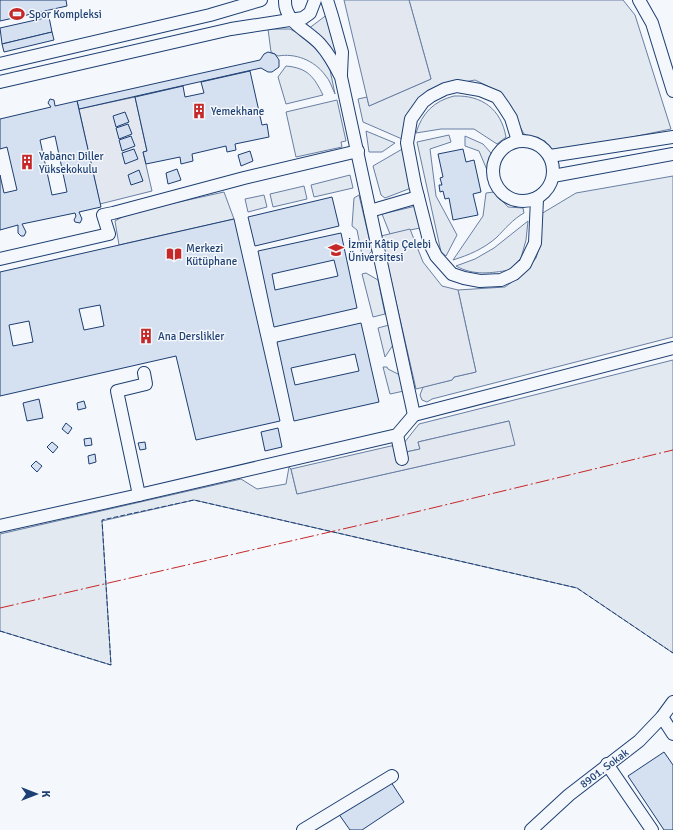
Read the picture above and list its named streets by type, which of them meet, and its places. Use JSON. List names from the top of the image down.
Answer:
{
  "streets": {
    "street": ["8901. Sokak"]
  },
  "places": {
    "sports": ["Spor Kompleksi"],
    "building": ["Yemekhane", "Yabancı Diller Yüksekokulu", "Ana Derslikler"],
    "school or university": ["İzmir Kâtip Çelebi Üniversitesi"],
    "library": ["Merkezi Kütüphane"]
  },
  "north": "right"
}
